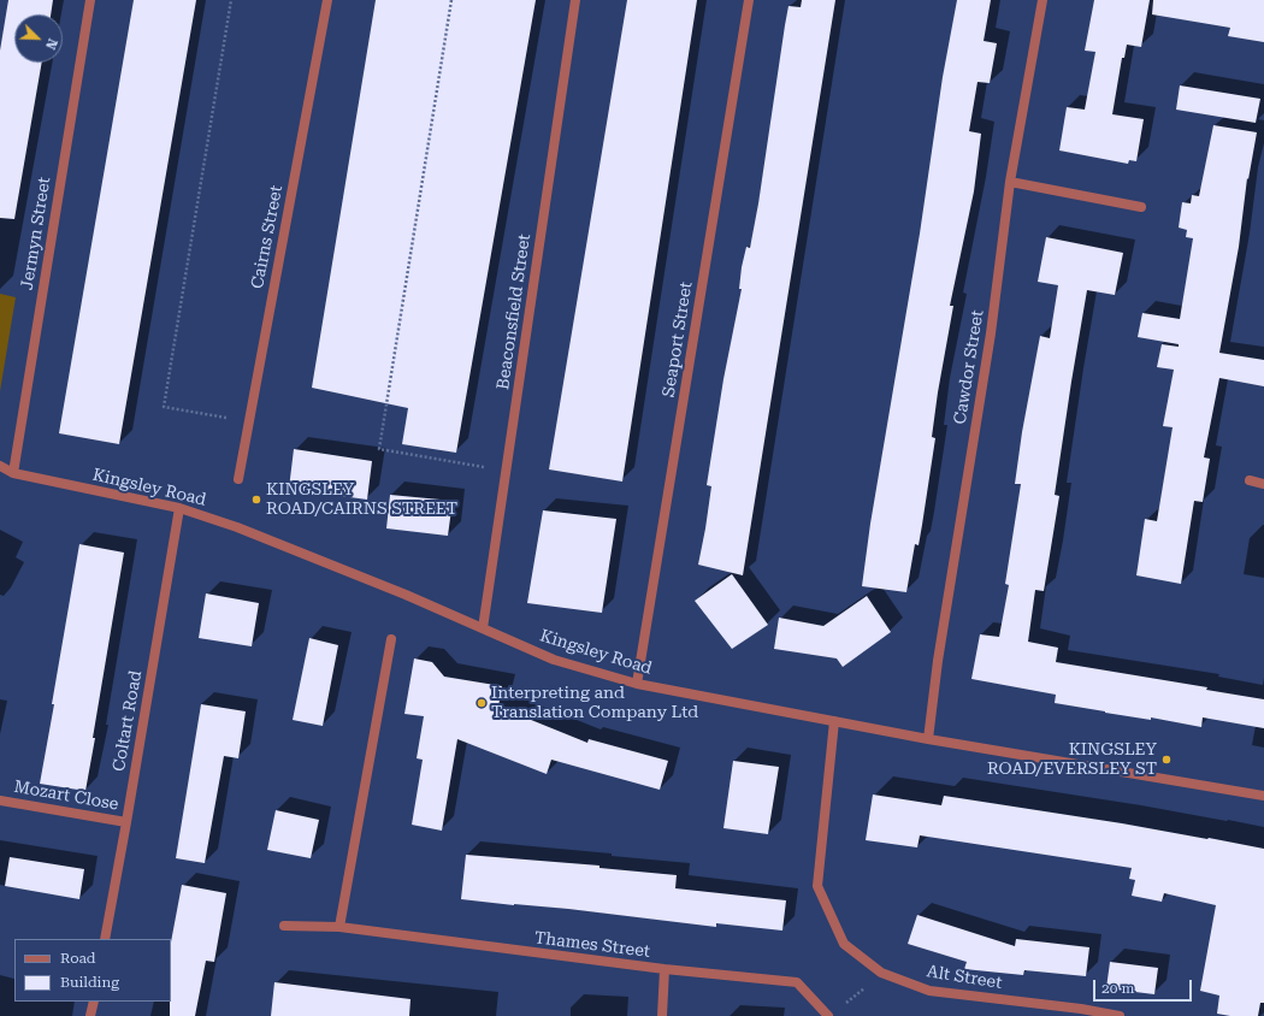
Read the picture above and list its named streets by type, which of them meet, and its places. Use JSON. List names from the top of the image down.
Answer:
{
  "streets": {
    "street": [
      "Jermyn Street",
      "Cairns Street",
      "Beaconsfield Street",
      "Seaport Street",
      "Cawdor Street",
      "Kingsley Road",
      "Coltart Road",
      "Mozart Close",
      "Thames Street",
      "Alt Street"
    ]
  },
  "crossings": [
    ["Jermyn Street", "Kingsley Road"],
    ["Beaconsfield Street", "Kingsley Road"],
    ["Seaport Street", "Kingsley Road"],
    ["Cawdor Street", "Kingsley Road"],
    ["Kingsley Road", "Coltart Road"],
    ["Kingsley Road", "Alt Street"],
    ["Coltart Road", "Mozart Close"]
  ],
  "places": ["KINGSLEY ROAD/CAIRNS STREET", "Interpreting and Translation Company Ltd", "KINGSLEY ROAD/EVERSLEY ST"],
  "legend": ["Road", "Building"],
  "scale_bar": "20 m",
  "north": "bottom right"
}
